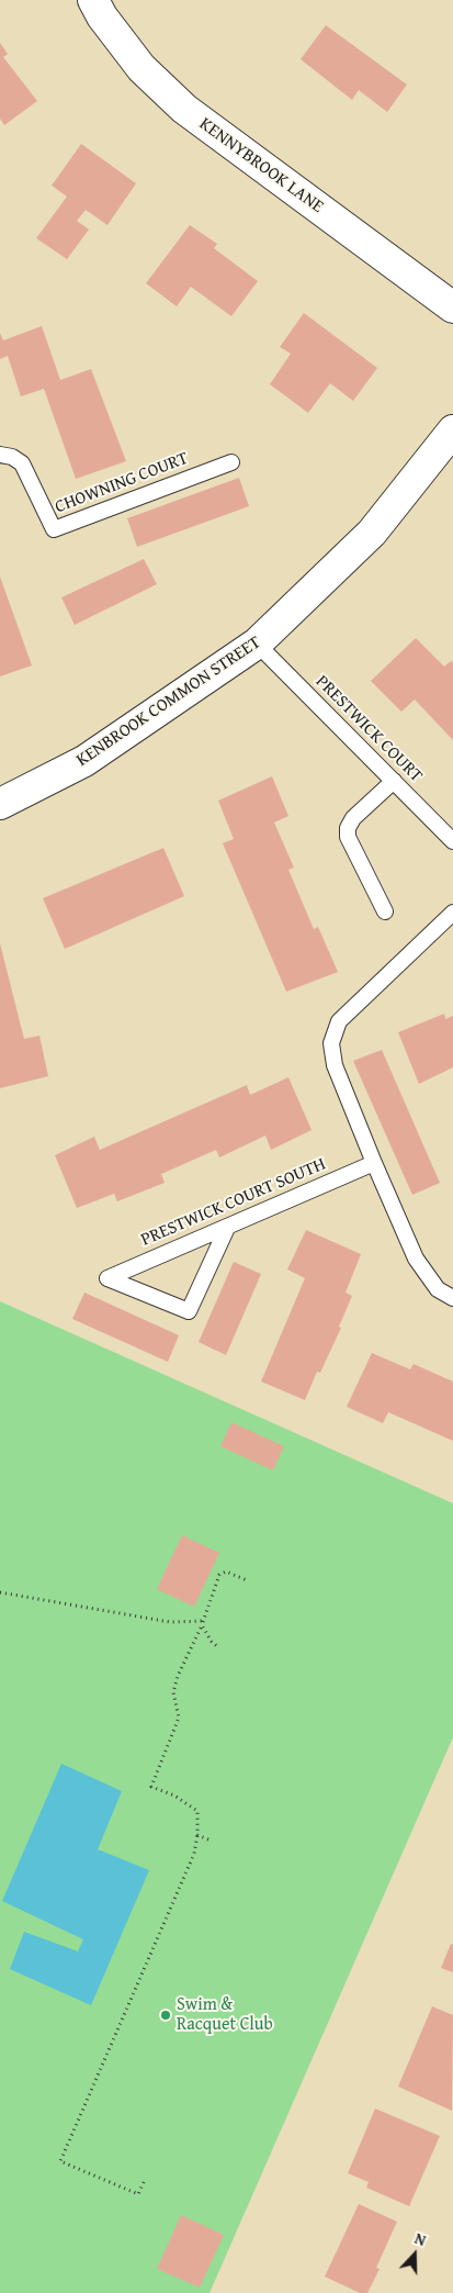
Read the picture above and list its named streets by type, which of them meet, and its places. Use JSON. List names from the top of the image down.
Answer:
{
  "streets": {
    "street": ["KENNYBROOK LANE", "KENBROOK COMMON STREET"],
    "lane": ["CHOWNING COURT", "PRESTWICK COURT", "PRESTWICK COURT SOUTH"]
  },
  "crossings": [
    ["KENBROOK COMMON STREET", "PRESTWICK COURT"]
  ],
  "places": ["Swim & Racquet Club"],
  "north": "top"
}
